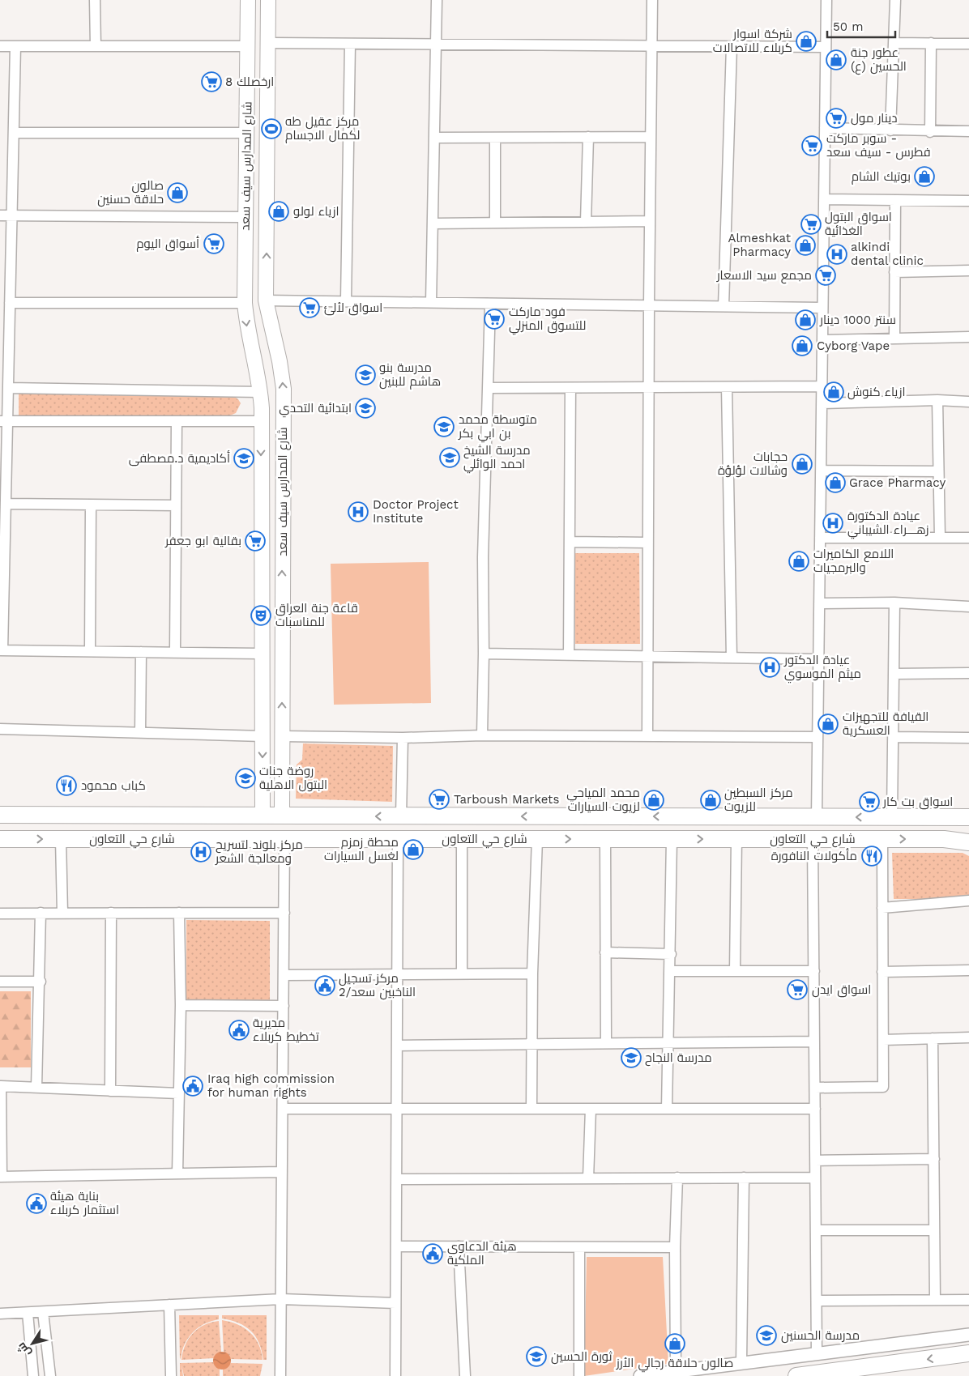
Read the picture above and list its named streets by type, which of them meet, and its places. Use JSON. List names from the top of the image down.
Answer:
{
  "streets": {
    "main road": ["شارع المدارس سيف سعد", "شارع حي التعاون"]
  },
  "crossings": [
    ["شارع المدارس سيف سعد", "شارع حي التعاون"]
  ],
  "places": {
    "shop": [
      "شركة اسوار كربلاء للاتصالات",
      "عطور جنة الحسين (ع)",
      "بوتيك الشام",
      "صالون حلاقة حسنين",
      "ازياء لولو",
      "Almeshkat Pharmacy",
      "سنتر 1000 دينار",
      "Cyborg Vape",
      "ازياء كنوش",
      "حجابات وشالات لؤلؤة",
      "Grace Pharmacy",
      "اللامع الكاميرات والبرمجيات",
      "القيافة للتجهيزات العسكرية",
      "محمد المياحي لزيوت السيارات",
      "مركز السبطين للزيوت",
      "محطة زمزم لغسل السيارات",
      "صالون حلاقة رجالي الأرز"
    ],
    "supermarket": [
      "ارخصلك 8",
      "دينار مول",
      "سوبر ماركت - فطرس - سيف سعد",
      "اسواق البتول الغذائية",
      "أسواق اليوم",
      "مجمع سيد الاسعار",
      "اسواق لألئ",
      "فود ماركت للتسوق المنزلي",
      "بقالية ابو جعفر",
      "Tarboush Markets",
      "اسواق بت كار",
      "اسواق ايدن"
    ],
    "sports": ["مركز عقيل طه لكمال الاجسام"],
    "hospital": [
      "alkindi dental clinic",
      "Doctor Project Institute",
      "عيادة الدكتورة زهـــراء الشيباني",
      "عيادة الدكتور ميثم الموسوي",
      "مركز بلوند لتسريح ومعالجة الشعر"
    ],
    "school or university": [
      "مدرسة بنو هاشم للبنين",
      "ابتدائية التحدي",
      "متوسطة محمد بن ابي بكر",
      "مدرسة الشيخ احمد الوائلي",
      "أكاديمية د.مصطفى",
      "روضة جنات البتول الاهلية",
      "مدرسة النجاح",
      "مدرسة الحسنين",
      "ثورة الحسين"
    ],
    "theatre": ["قاعة جنة العراق للمناسبات"],
    "restaurant": ["كباب محمود", "مأكولات النافورة"],
    "public building": [
      "مركز تسجيل الناخبين سعد/2",
      "مديرية تخطيط كربلاء",
      "Iraq high commission for human rights",
      "بناية هيئة استثمار كربلاء",
      "هيئة الدعاوى الملكية"
    ]
  },
  "scale_bar": "50 m",
  "north": "bottom left"
}
